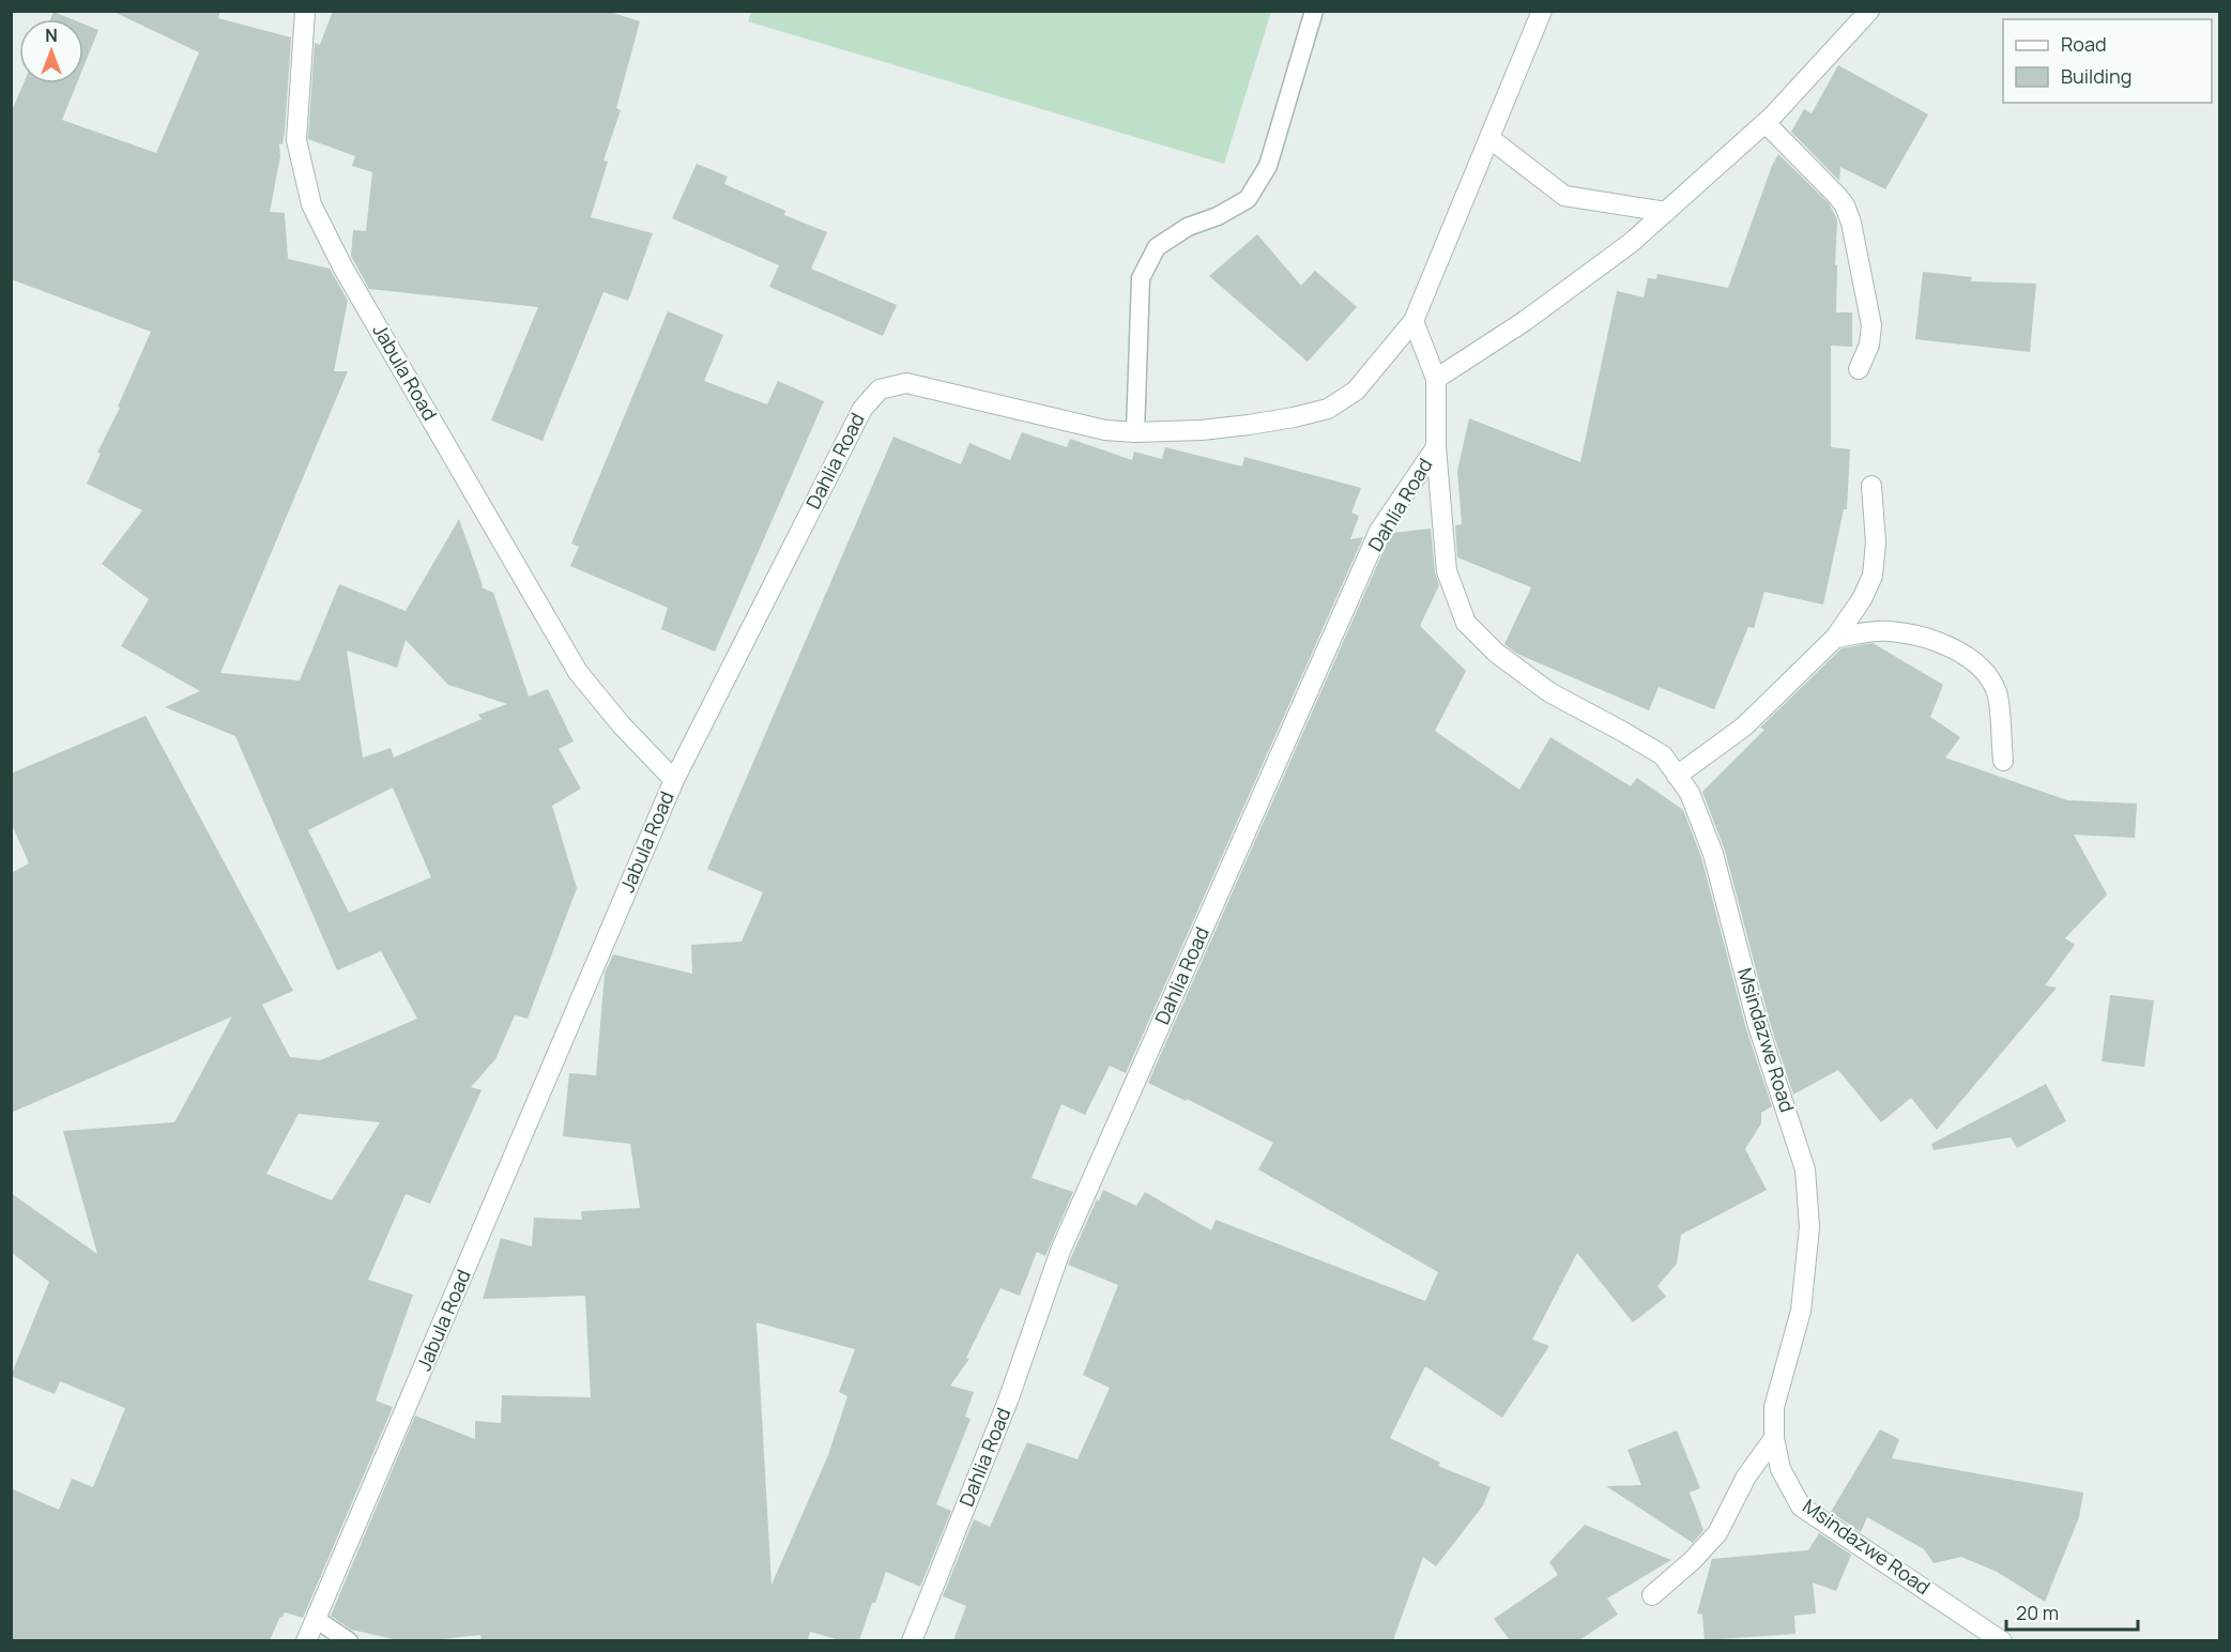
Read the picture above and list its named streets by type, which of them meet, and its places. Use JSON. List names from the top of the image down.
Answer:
{
  "streets": {
    "street": ["Jabula Road", "Dahlia Road", "Msindazwe Road"]
  },
  "crossings": [
    ["Jabula Road", "Dahlia Road"],
    ["Dahlia Road", "Msindazwe Road"]
  ],
  "legend": ["Road", "Building"],
  "scale_bar": "20 m",
  "north": "top"
}
